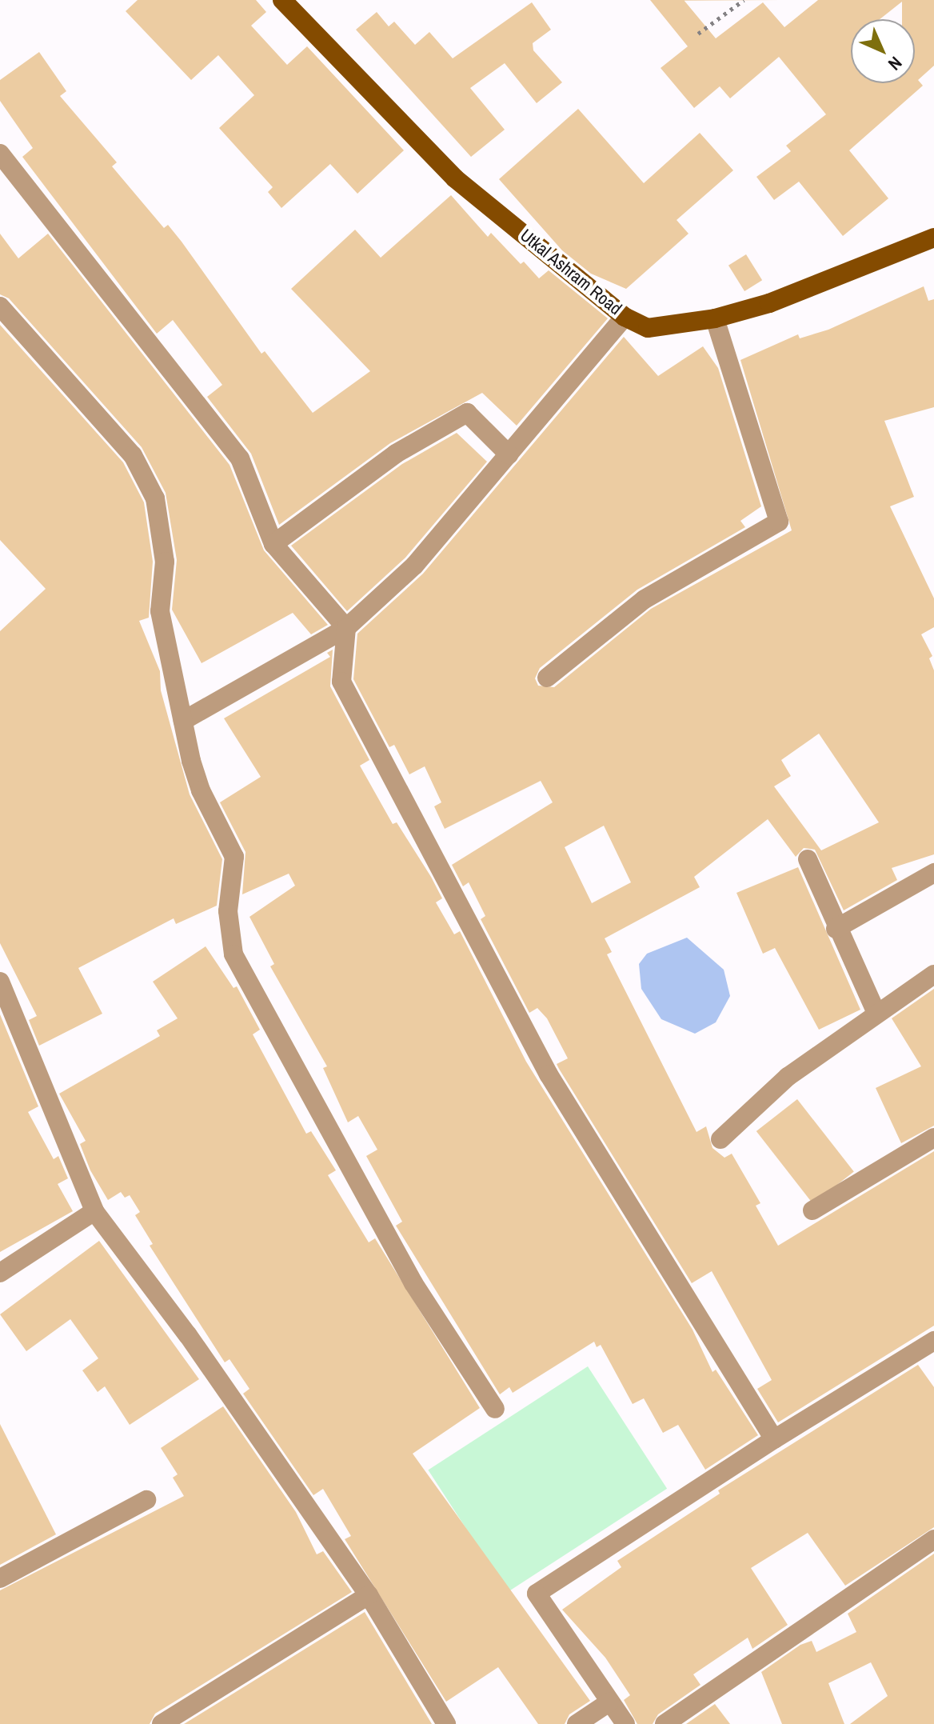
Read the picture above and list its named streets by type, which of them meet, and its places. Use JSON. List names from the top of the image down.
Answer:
{
  "streets": {
    "main road": ["Utkal Ashram Road"]
  },
  "north": "bottom right"
}
